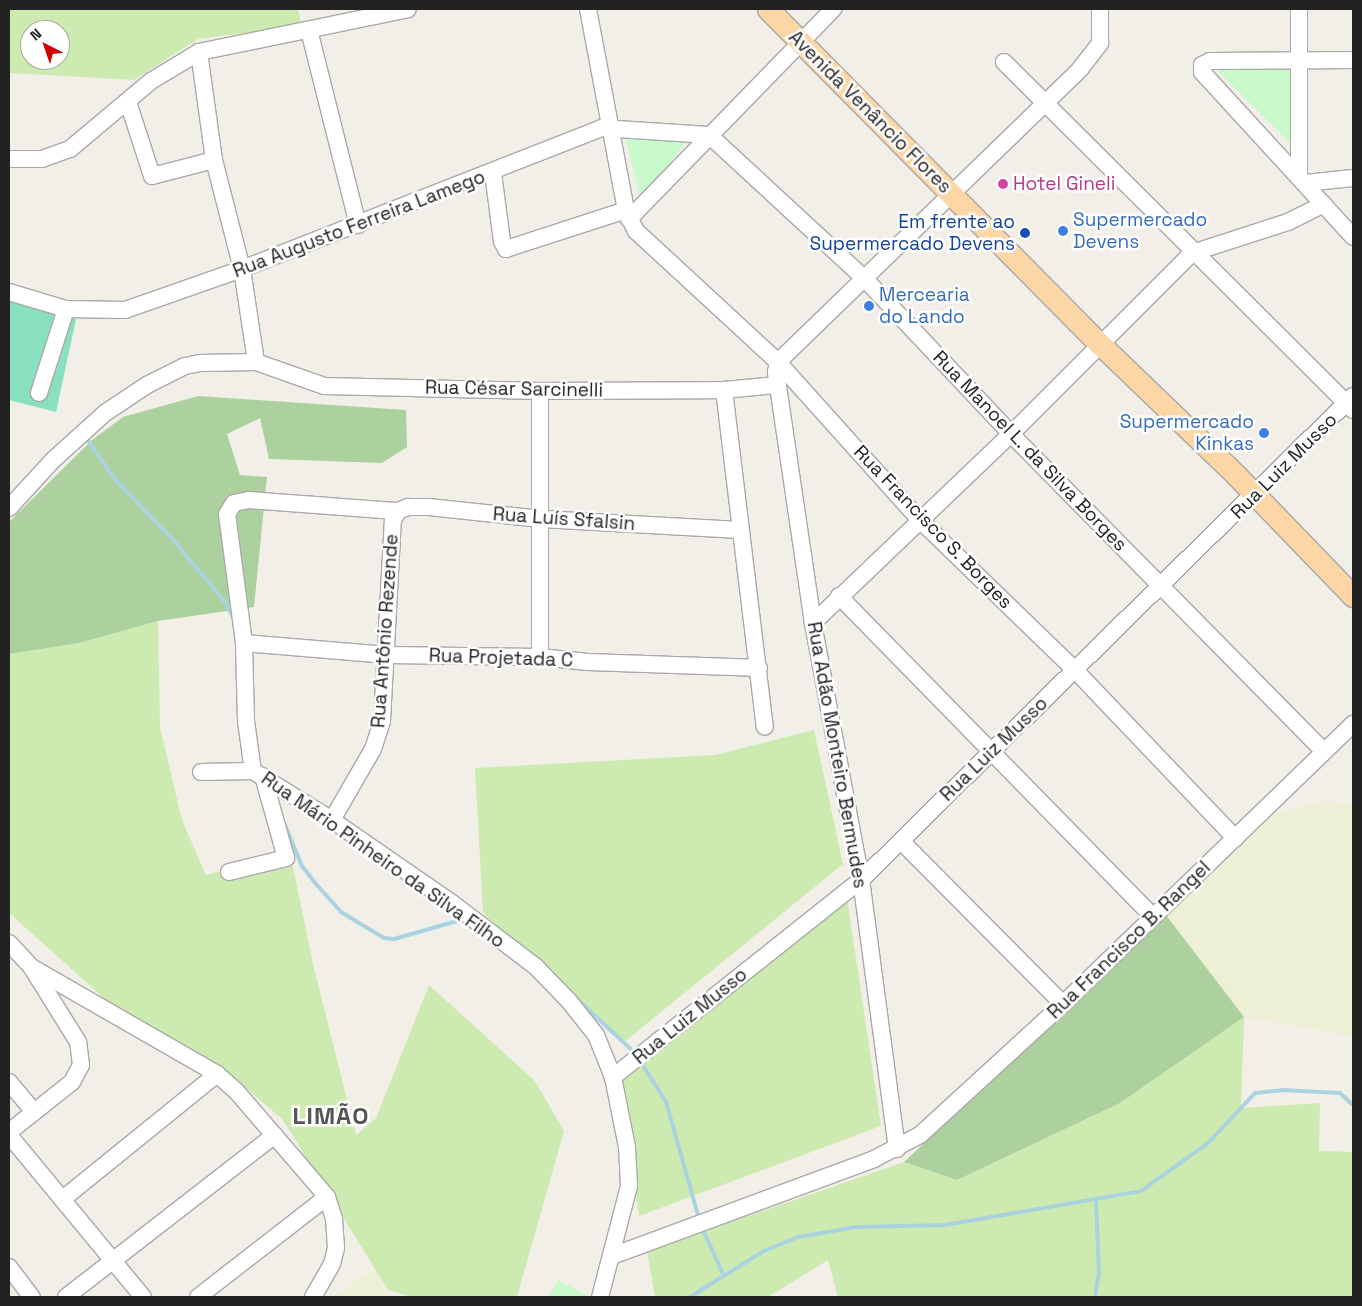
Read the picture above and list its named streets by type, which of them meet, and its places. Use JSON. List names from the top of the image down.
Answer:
{
  "streets": {
    "main road": ["Avenida Venâncio Flores"],
    "street": [
      "Rua Augusto Ferreira Lamego",
      "Rua César Sarcinelli",
      "Rua Manoel L. da Silva Borges",
      "Rua Luiz Musso",
      "Rua Luís Sfalsin",
      "Rua Francisco S. Borges",
      "Rua Antônio Rezende",
      "Rua Projetada C",
      "Rua Adão Monteiro Bermudes",
      "Rua Mário Pinheiro da Silva Filho",
      "Rua Francisco B. Rangel"
    ]
  },
  "crossings": [
    ["Avenida Venâncio Flores", "Rua Luiz Musso"],
    ["Rua Augusto Ferreira Lamego", "Rua Manoel L. da Silva Borges"],
    ["Rua César Sarcinelli", "Rua Adão Monteiro Bermudes"],
    ["Rua Manoel L. da Silva Borges", "Rua Luiz Musso"],
    ["Rua Manoel L. da Silva Borges", "Rua Francisco B. Rangel"],
    ["Rua Luiz Musso", "Rua Francisco S. Borges"],
    ["Rua Luiz Musso", "Rua Adão Monteiro Bermudes"],
    ["Rua Luiz Musso", "Rua Mário Pinheiro da Silva Filho"],
    ["Rua Luís Sfalsin", "Rua Antônio Rezende"],
    ["Rua Luís Sfalsin", "Rua Projetada C"],
    ["Rua Luís Sfalsin", "Rua Mário Pinheiro da Silva Filho"],
    ["Rua Francisco S. Borges", "Rua Adão Monteiro Bermudes"],
    ["Rua Francisco S. Borges", "Rua Francisco B. Rangel"],
    ["Rua Antônio Rezende", "Rua Projetada C"],
    ["Rua Antônio Rezende", "Rua Mário Pinheiro da Silva Filho"],
    ["Rua Adão Monteiro Bermudes", "Rua Francisco B. Rangel"],
    ["Rua Mário Pinheiro da Silva Filho", "Rua Francisco B. Rangel"]
  ],
  "districts": ["LIMÃO"],
  "places": [
    "Hotel Gineli",
    "Supermercado Devens",
    "Em frente ao Supermercado Devens",
    "Mercearia do Lando",
    "Supermercado Kinkas"
  ],
  "north": "top left"
}
